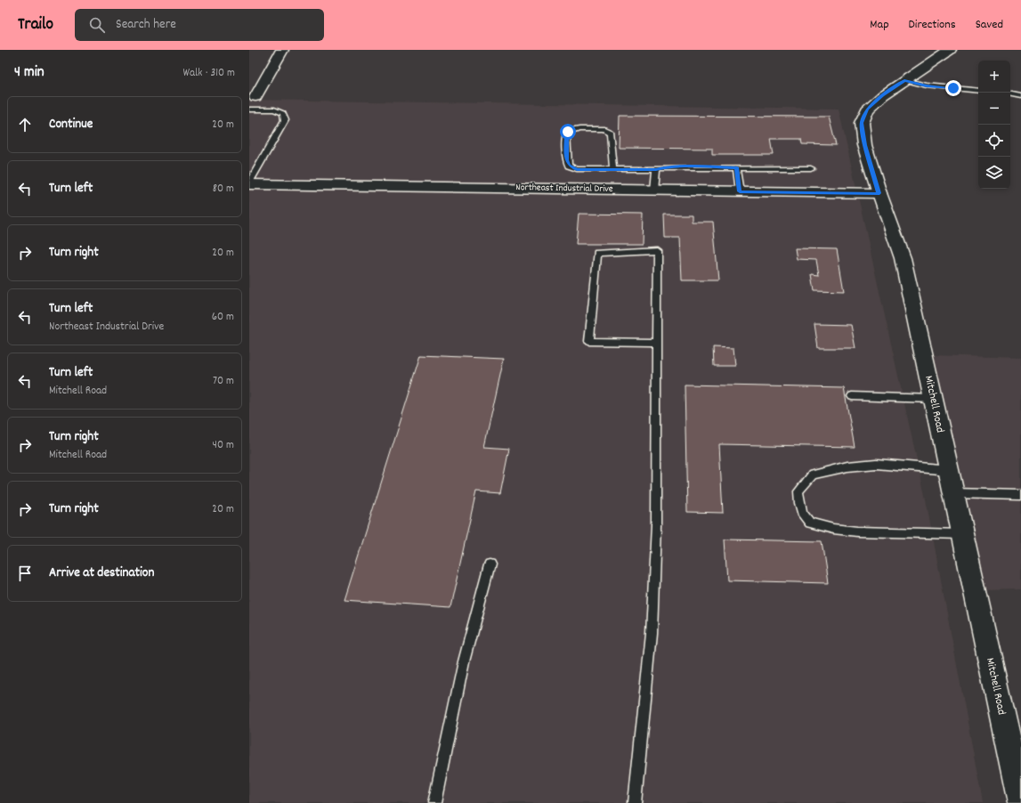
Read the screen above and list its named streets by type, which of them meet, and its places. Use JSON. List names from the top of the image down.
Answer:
{
  "streets": {
    "street": ["Northeast Industrial Drive", "Mitchell Road"]
  },
  "crossings": [
    ["Northeast Industrial Drive", "Mitchell Road"]
  ],
  "page": {
    "header": "Trailo",
    "search": "Search here",
    "nav": ["Map", "Directions", "Saved"],
    "heading": ["4 min", "Walk · 310 m"],
    "map_buttons": ["+", "−"],
    "list": [
      ["Continue", "20 m"],
      ["Turn left", "80 m"],
      ["Turn right", "20 m"],
      ["Turn left", "Northeast Industrial Drive", "60 m"],
      ["Turn left", "Mitchell Road", "70 m"],
      ["Turn right", "Mitchell Road", "40 m"],
      ["Turn right", "20 m"],
      "Arrive at destination"
    ]
  }
}
